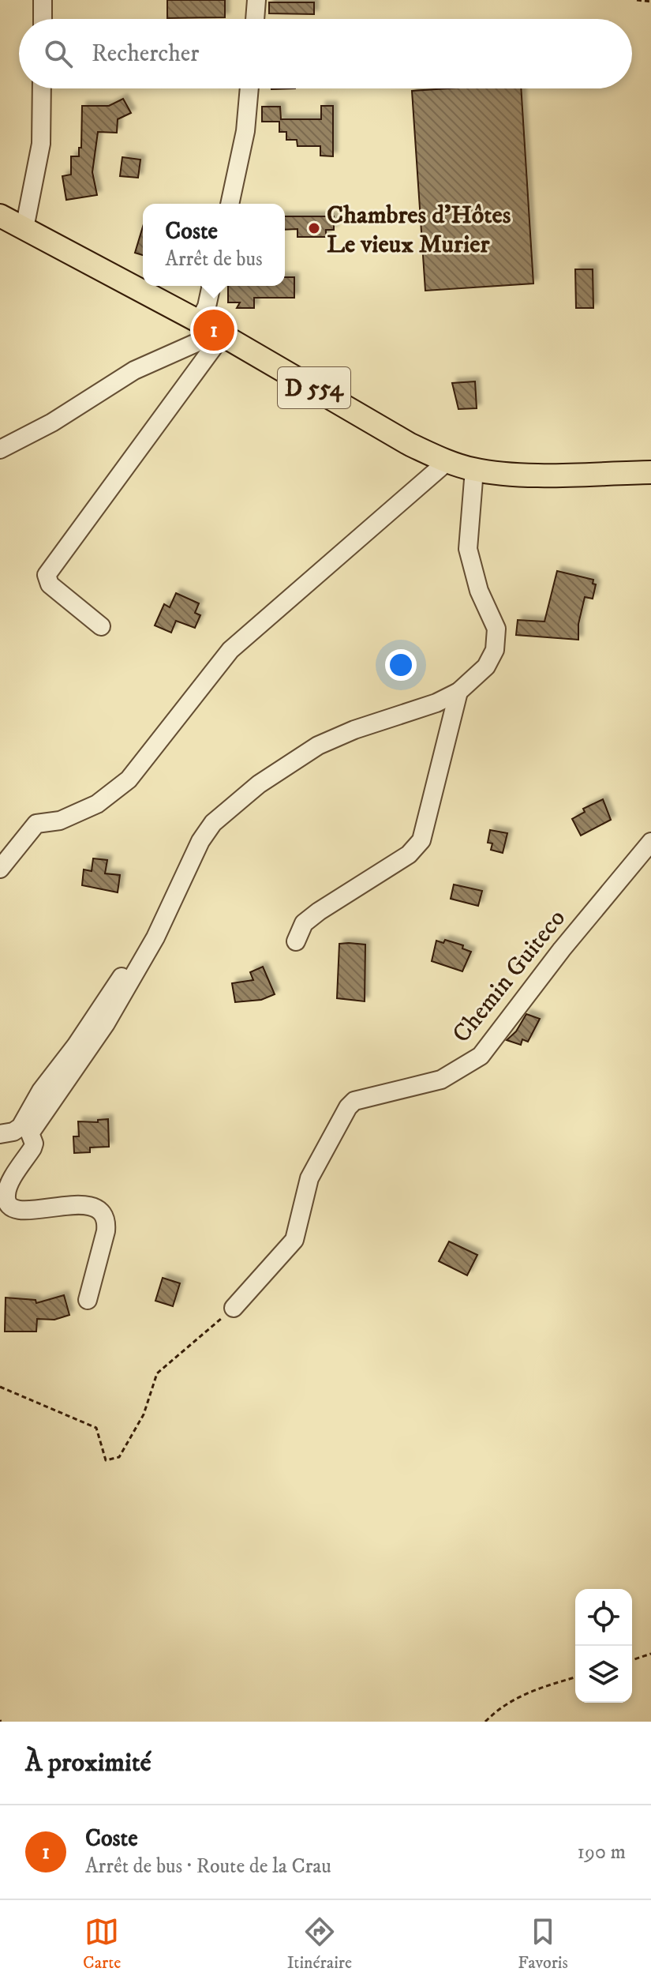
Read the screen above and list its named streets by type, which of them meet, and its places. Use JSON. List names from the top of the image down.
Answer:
{
  "streets": {
    "main road": ["D 554"],
    "street": ["Chemin Guiteco"]
  },
  "places": ["Chambres d'Hôtes Le vieux Murier"],
  "page": {
    "search": "Rechercher",
    "popup": ["Coste", "Arrêt de bus"],
    "pins": "1",
    "heading": "À proximité",
    "list": [
      {
        "mark": "1",
        "name": "Coste",
        "note": "Arrêt de bus · Route de la Crau",
        "value": "190 m"
      }
    ],
    "nav": ["Carte", "Itinéraire", "Favoris"]
  }
}
